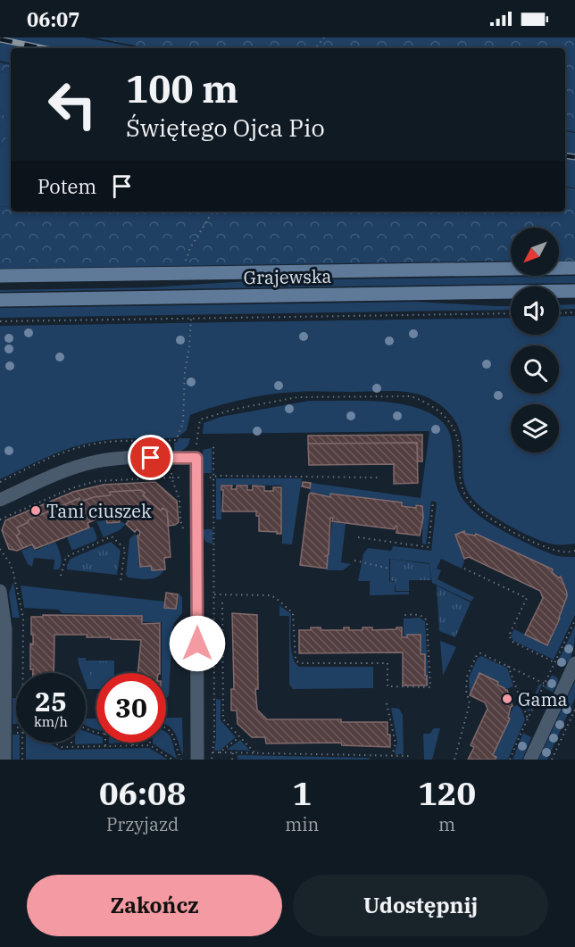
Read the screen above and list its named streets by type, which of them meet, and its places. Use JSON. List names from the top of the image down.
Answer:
{
  "streets": {
    "main road": ["Grajewska"]
  },
  "places": ["Tani ciuszek", "Gama"],
  "north": "bottom left",
  "page": {
    "status": "06:07",
    "turn": ["100 m", "Świętego Ojca Pio"],
    "then": "Potem",
    "speed": "25 km/h",
    "limit": "30",
    "eta": [
      "06:08",
      "Przyjazd",
      "1",
      "min",
      "120",
      "m"
    ],
    "buttons": ["Zakończ", "Udostępnij"]
  }
}
